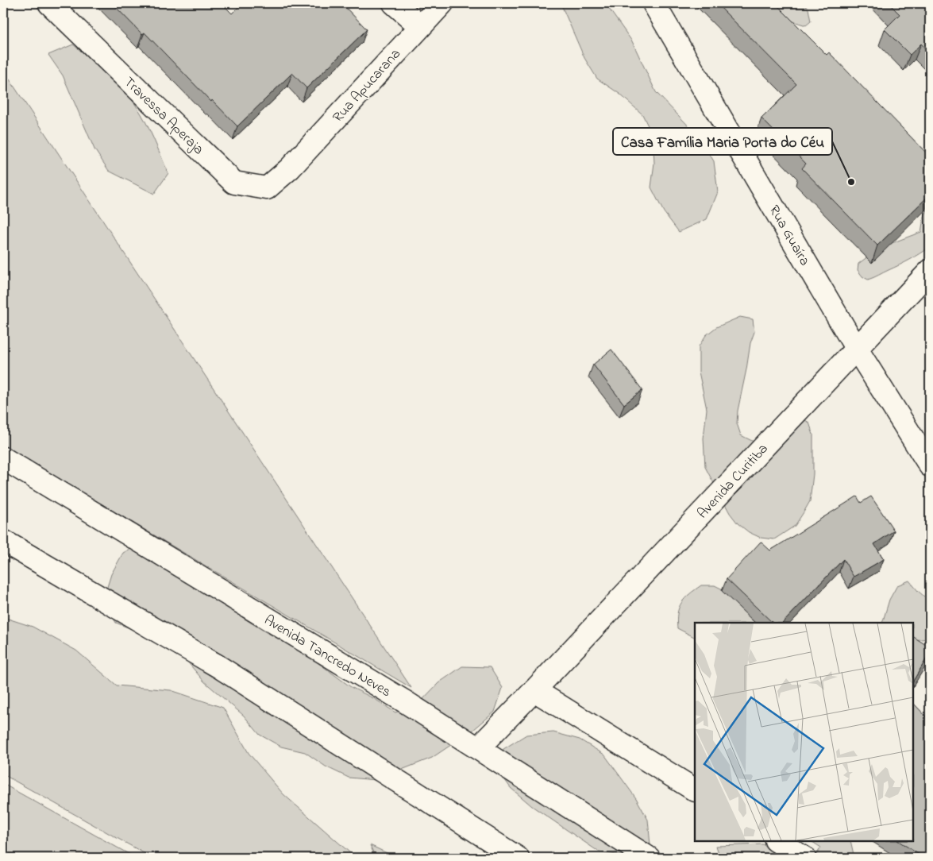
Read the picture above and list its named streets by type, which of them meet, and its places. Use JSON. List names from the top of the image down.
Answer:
{
  "streets": {
    "street": [
      "Rua Apucarana",
      "Travessa Aperaja",
      "Rua Guaíra",
      "Avenida Curitiba",
      "Avenida Tancredo Neves"
    ]
  },
  "crossings": [
    ["Rua Apucarana", "Travessa Aperaja"],
    ["Rua Guaíra", "Avenida Curitiba"],
    ["Avenida Curitiba", "Avenida Tancredo Neves"]
  ],
  "places": ["Casa Família Maria Porta do Céu"]
}
